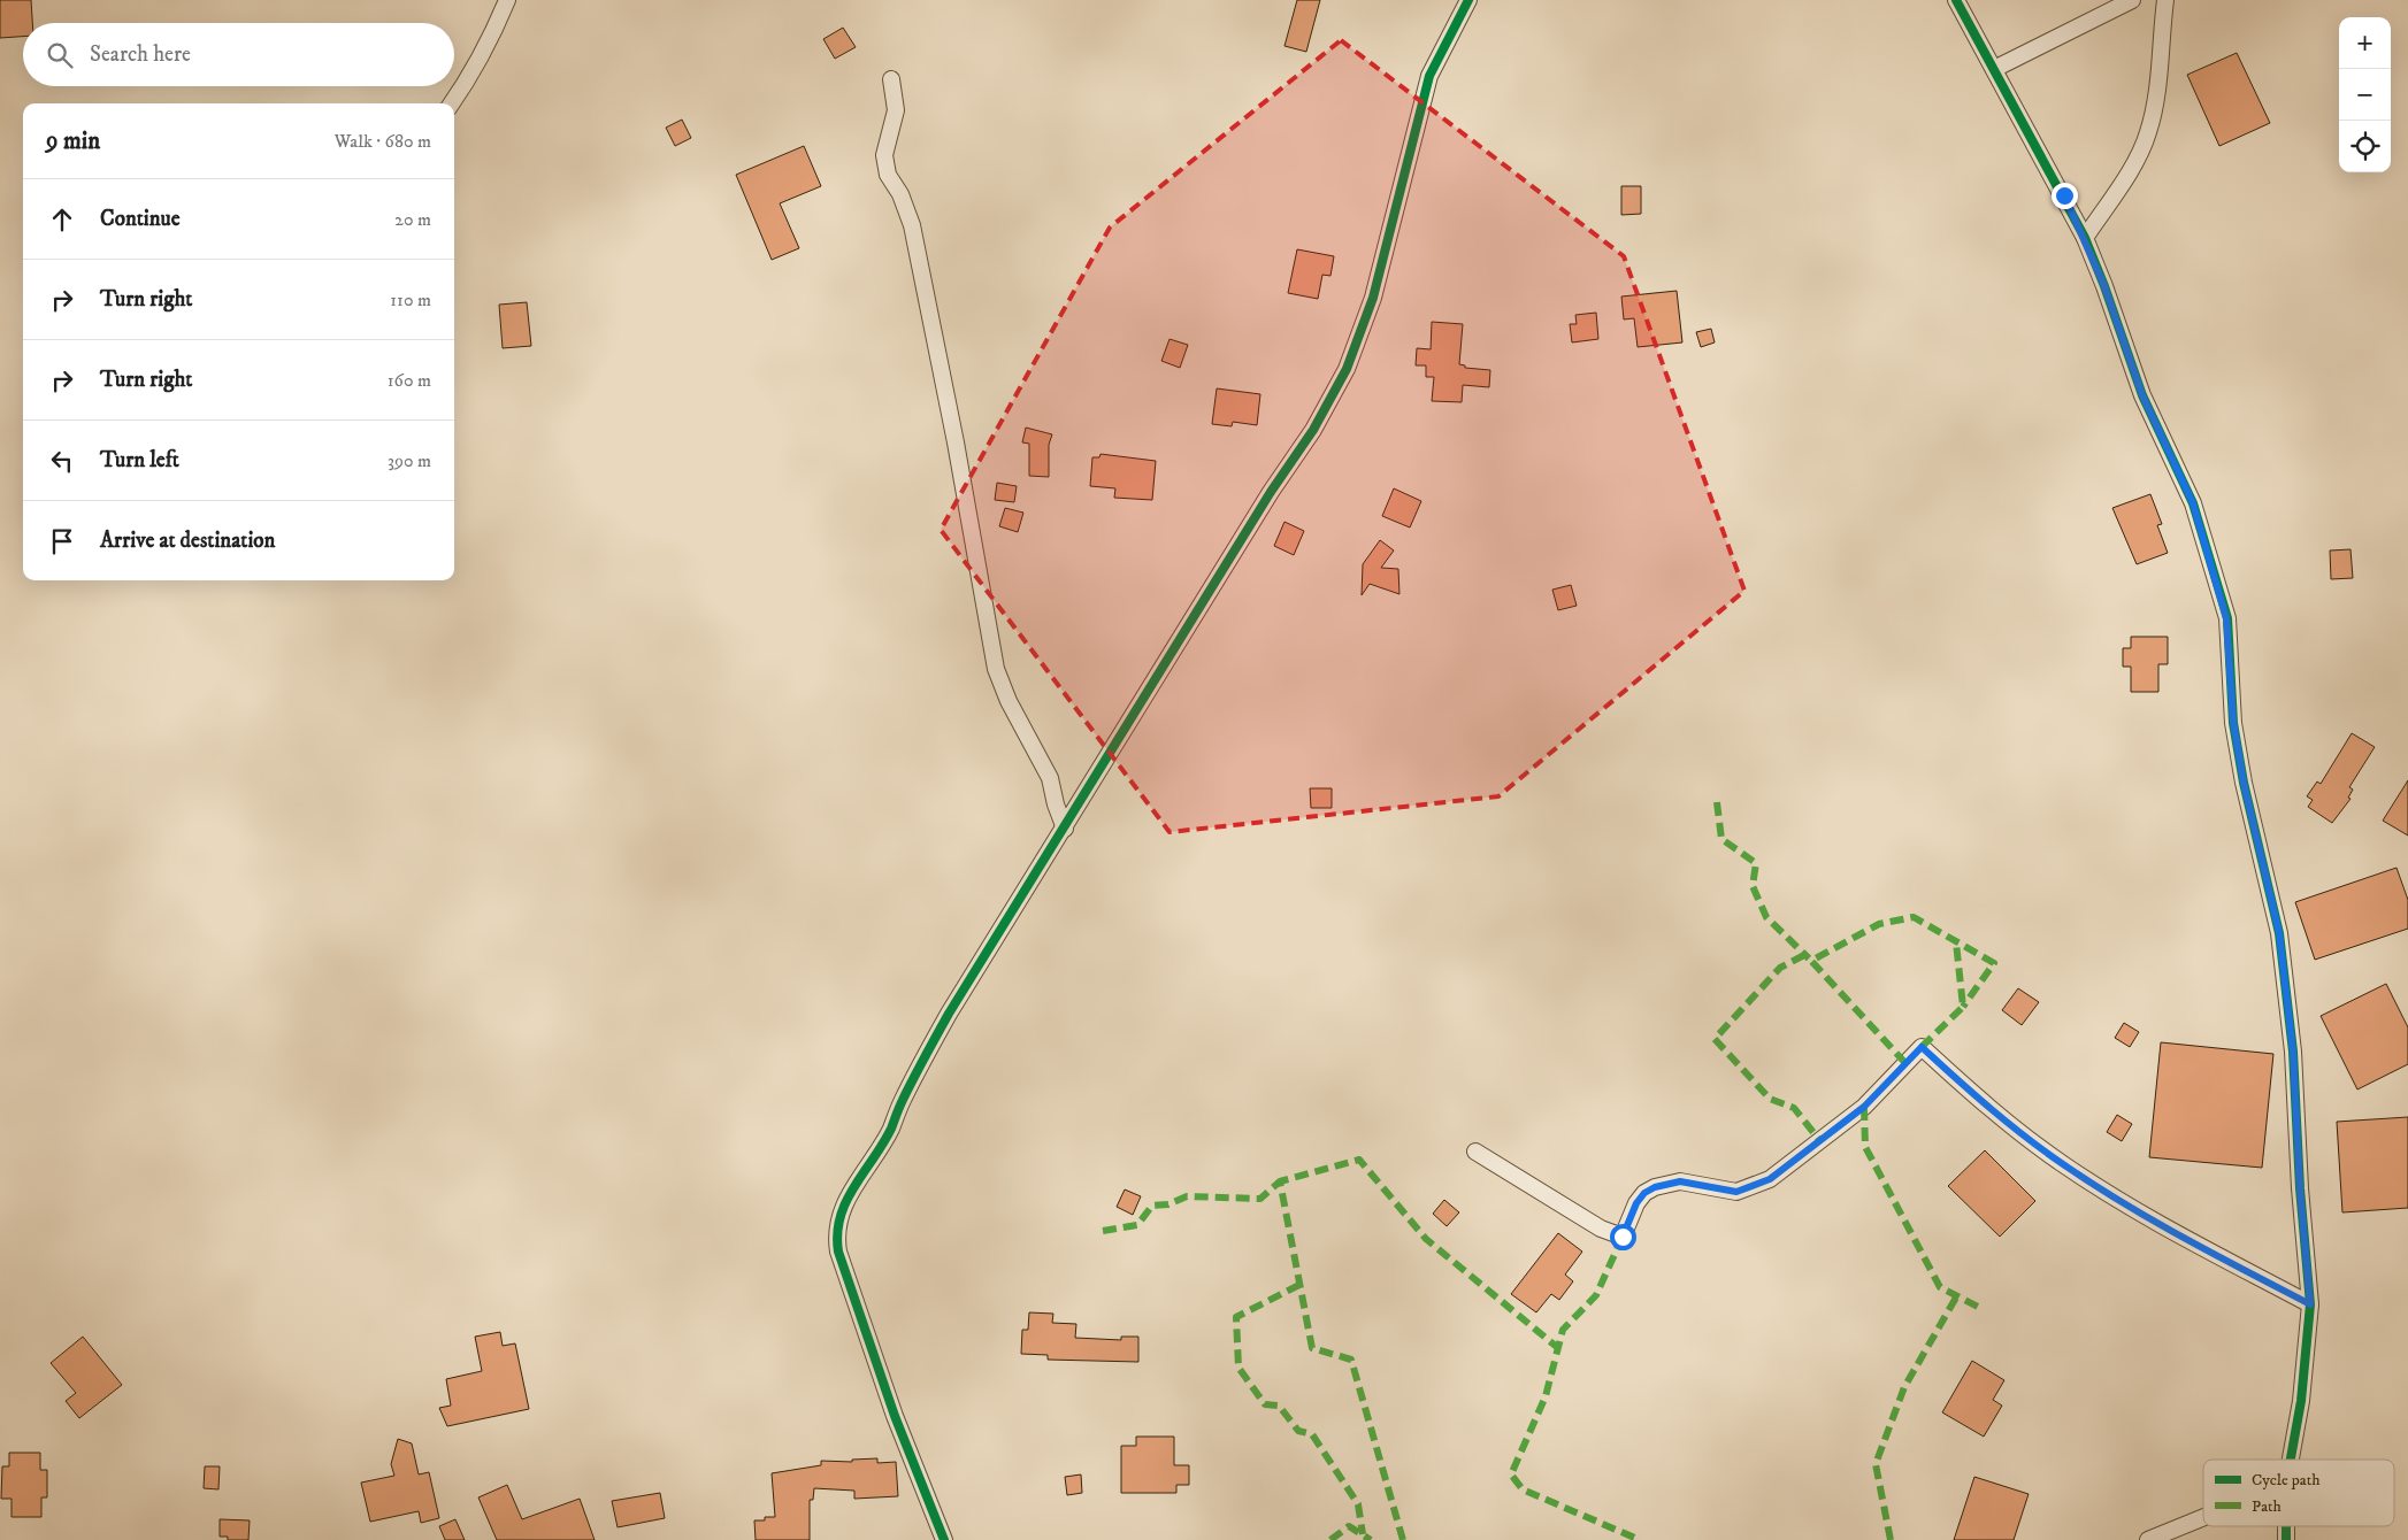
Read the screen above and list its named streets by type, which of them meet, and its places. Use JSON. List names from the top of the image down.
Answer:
{
  "legend": ["Cycle path", "Path"],
  "page": {
    "map_buttons": ["+", "−"],
    "search": "Search here",
    "heading": ["9 min", "Walk · 680 m"],
    "list": [
      ["Continue", "20 m"],
      ["Turn right", "110 m"],
      ["Turn right", "160 m"],
      ["Turn left", "390 m"],
      "Arrive at destination"
    ]
  }
}
